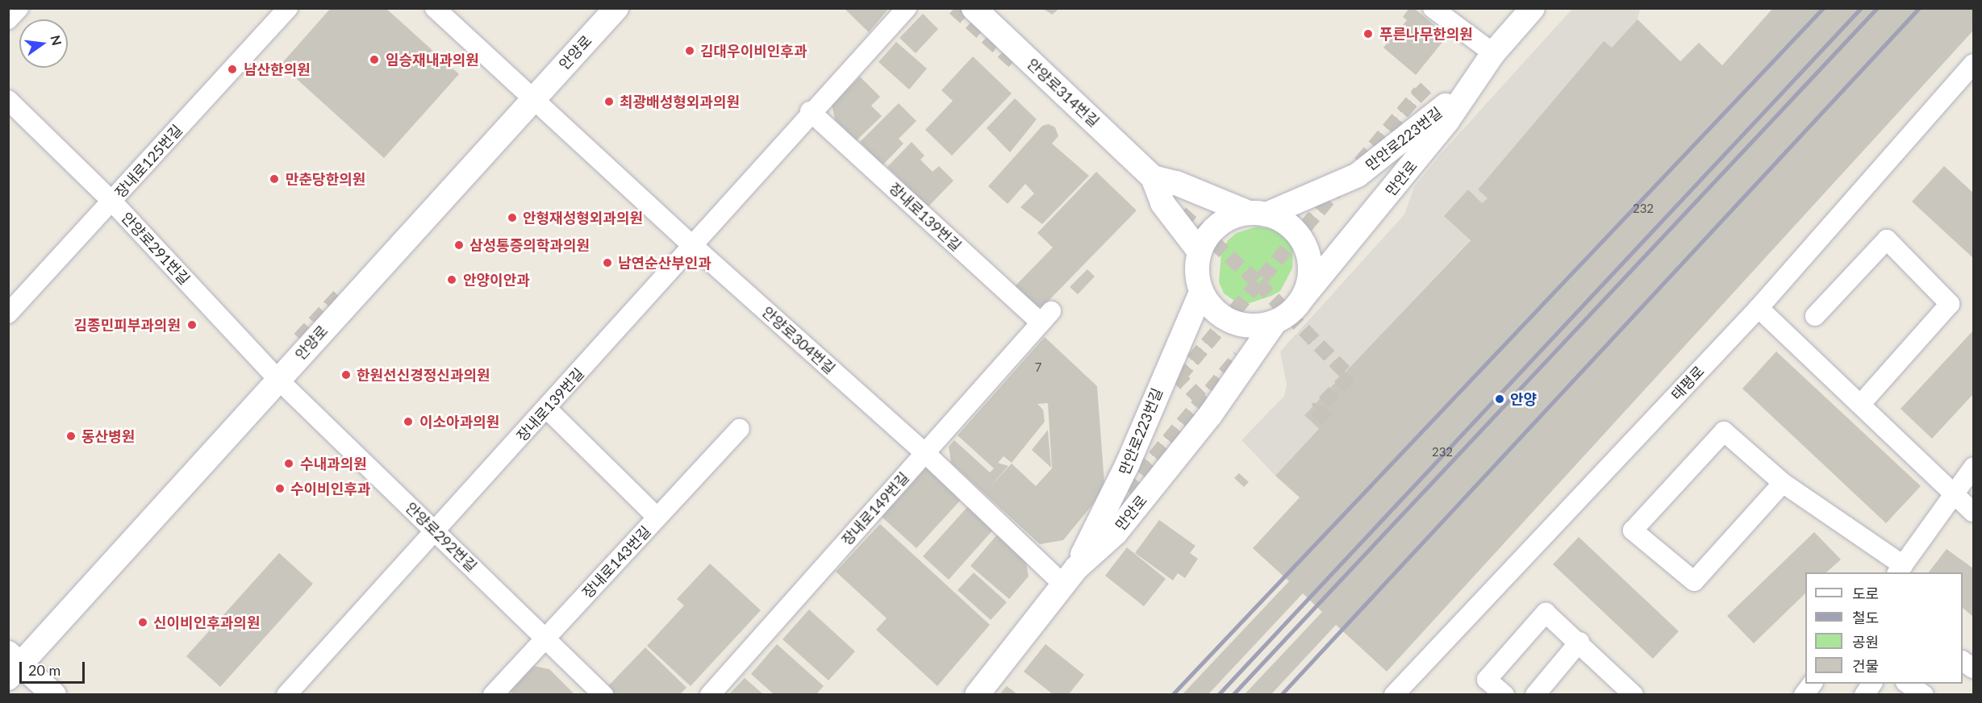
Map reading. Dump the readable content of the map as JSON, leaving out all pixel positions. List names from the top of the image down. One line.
{"streets":{"street":["안양로","안양로314번길","만안로223번길","장내로125번길","만안로","장내로139번길","안양로291번길","안양로304번길","태평로","장내로149번길","안양로292번길","장내로143번길"]},"crossings":[["안양로","안양로291번길"],["안양로","안양로304번길"],["안양로","안양로292번길"],["만안로223번길","만안로"],["만안로223번길","안양로304번길"],["장내로125번길","안양로291번길"],["만안로","안양로304번길"],["장내로139번길","안양로304번길"],["장내로139번길","장내로149번길"],["장내로139번길","안양로292번길"],["안양로291번길","안양로292번길"],["안양로304번길","장내로149번길"],["안양로292번길","장내로143번길"]],"places":["푸른나무한의원","김대우이비인후과","임승재내과의원","남산한의원","최광배성형외과의원","만춘당한의원","안형재성형외과의원","삼성통증의학과의원","남연순산부인과","안양이안과","김종민피부과의원","한원선신경정신과의원","안양","이소아과의원","동산병원","수내과의원","수이비인후과","신이비인후과의원"],"house_numbers":["232","7","232"],"legend":["도로","철도","공원","건물"],"scale_bar":"20 m","north":"right"}
